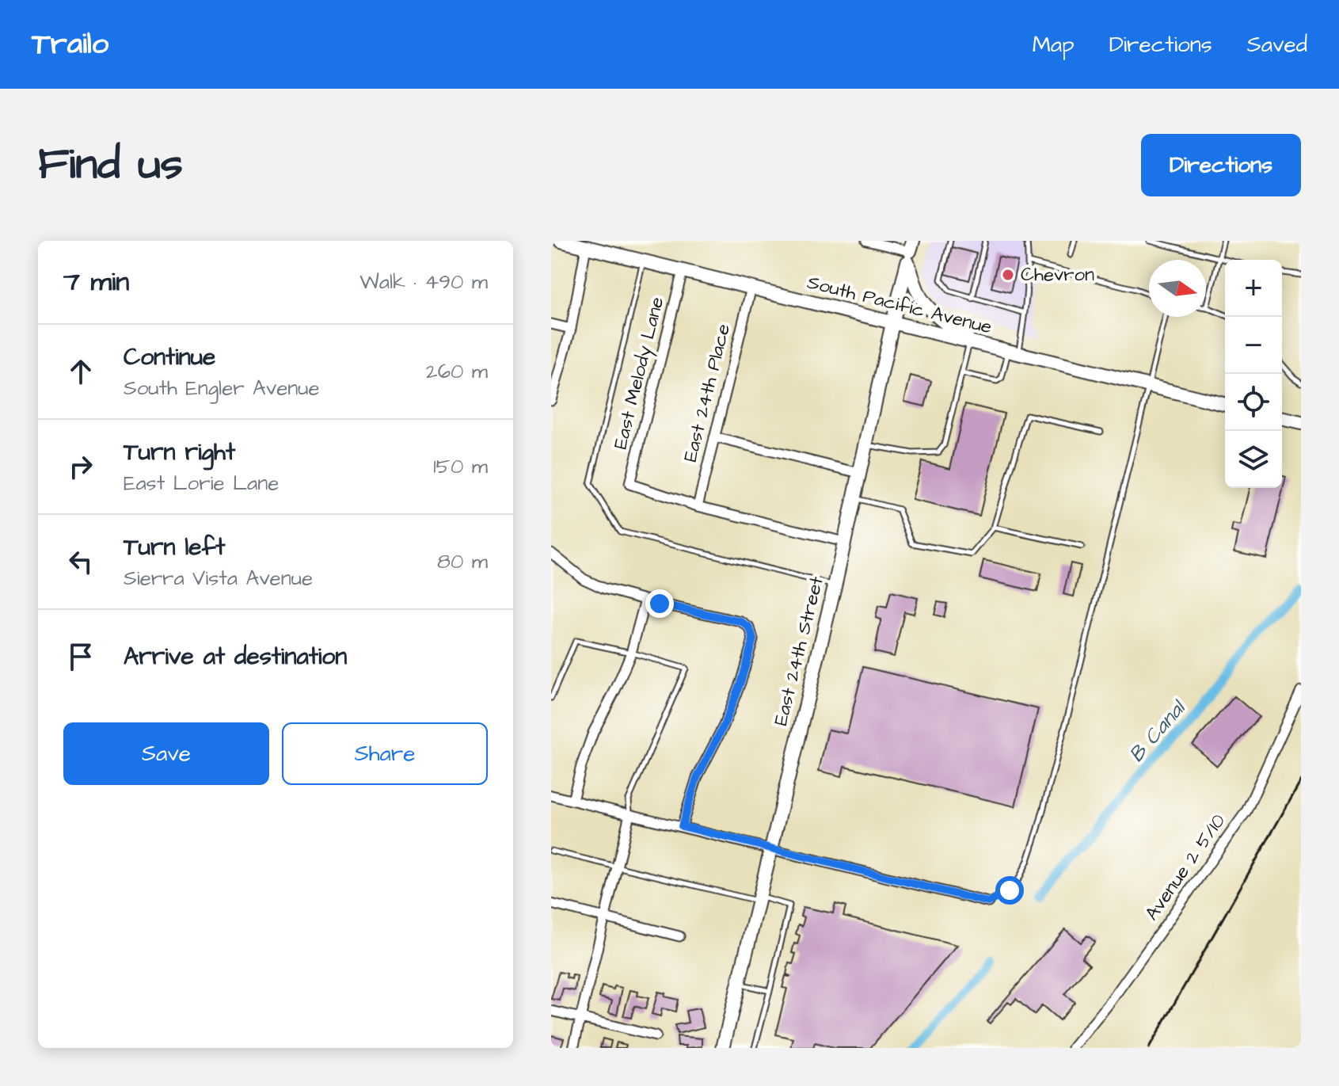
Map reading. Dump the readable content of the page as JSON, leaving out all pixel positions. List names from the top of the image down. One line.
{"streets":{"main road":["South Pacific Avenue","East 24th Street"],"street":["East Melody Lane","East 24th Place","Avenue 2 5/10"]},"crossings":[["South Pacific Avenue","East Melody Lane"],["South Pacific Avenue","East 24th Place"],["South Pacific Avenue","East 24th Street"],["East Melody Lane","East 24th Place"]],"water":["B Canal"],"places":["Chevron"],"north":"right","page":{"header":"Trailo","nav":["Map","Directions","Saved"],"title":"Find us","buttons":["Directions",["Save","Share"]],"heading":["7 min","Walk · 490 m"],"map_buttons":["+","−"],"list":[["Continue","South Engler Avenue","260 m"],["Turn right","East Lorie Lane","150 m"],["Turn left","Sierra Vista Avenue","80 m"],"Arrive at destination"]}}
